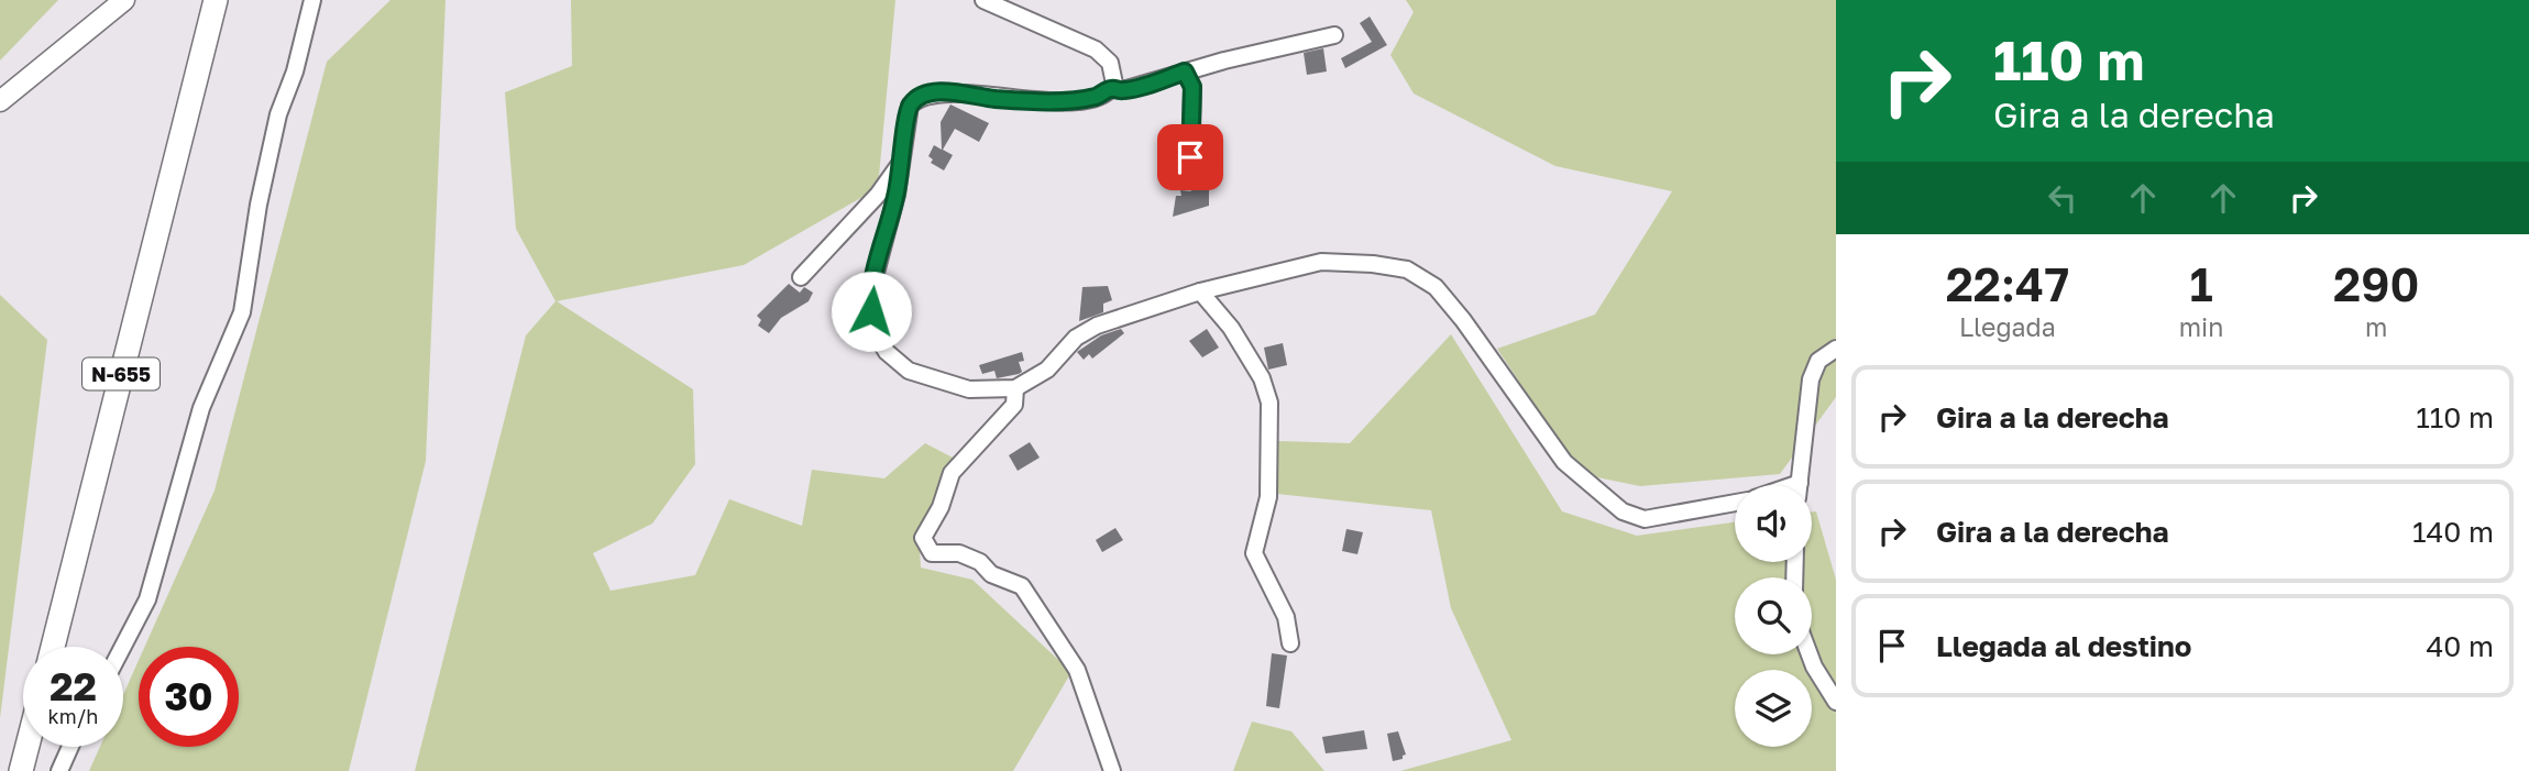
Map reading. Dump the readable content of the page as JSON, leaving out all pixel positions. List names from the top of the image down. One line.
{"streets":{"highway":["N-655"]},"page":{"turn":["110 m","Gira a la derecha"],"eta":["22:47","Llegada","1","min","290","m"],"list":[{"name":"Gira a la derecha","value":"110 m"},{"name":"Gira a la derecha","value":"140 m"},{"name":"Llegada al destino","value":"40 m"}],"speed":"22 km/h","limit":"30"}}
